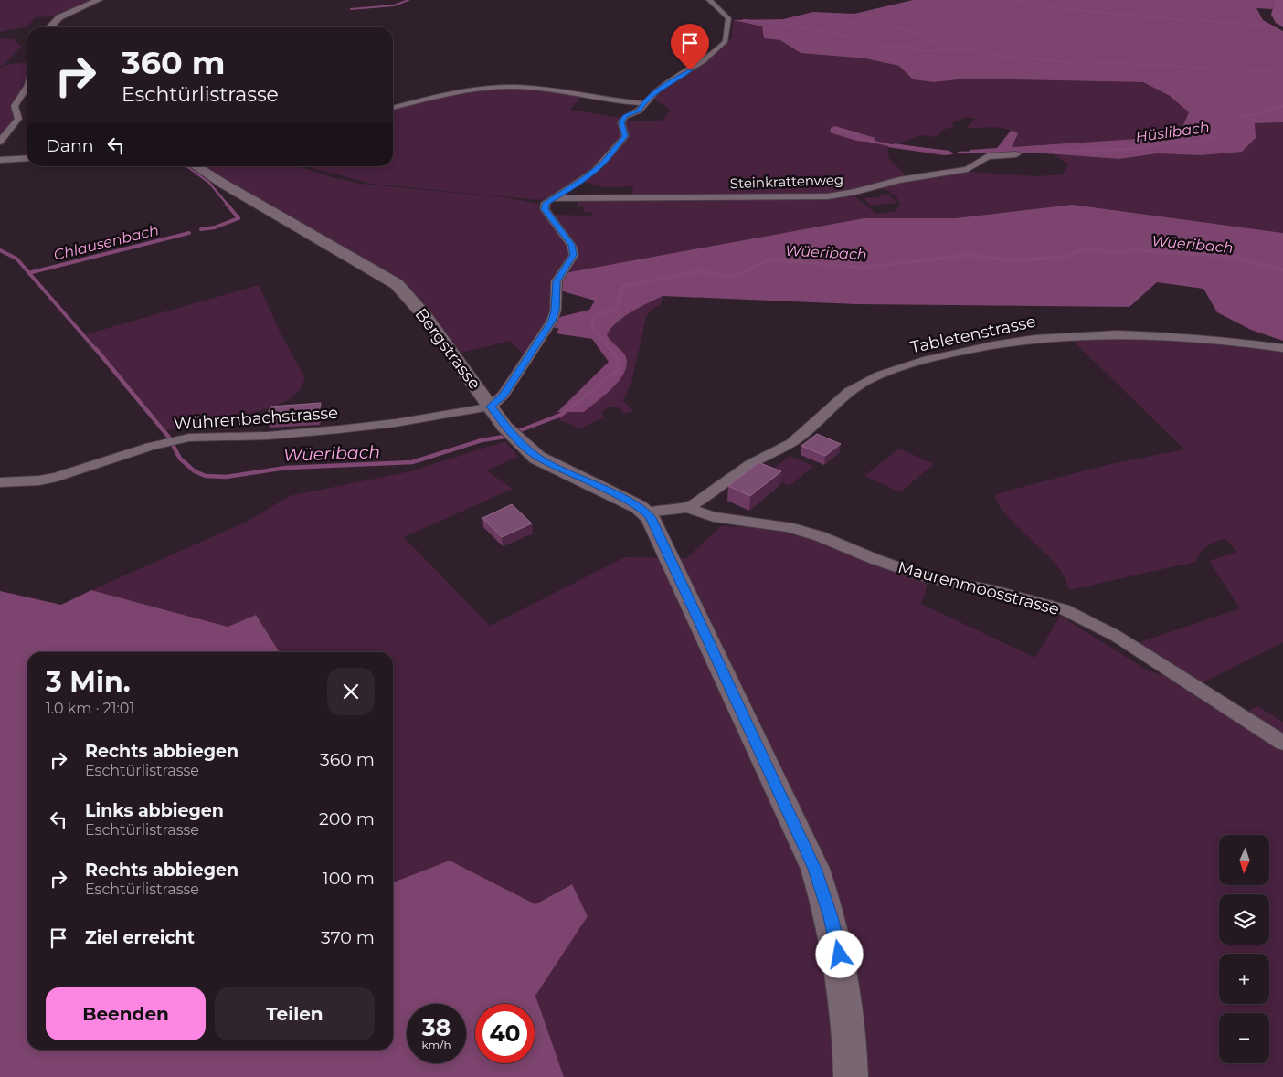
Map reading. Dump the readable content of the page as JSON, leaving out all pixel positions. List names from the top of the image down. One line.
{"streets":{"street":["Steinkrattenweg","Tabletenstrasse","Bergstrasse","Wührenbachstrasse","Maurenmoosstrasse"]},"crossings":[["Tabletenstrasse","Maurenmoosstrasse"],["Bergstrasse","Wührenbachstrasse"],["Bergstrasse","Maurenmoosstrasse"]],"water":["Hüslibach","Chlausenbach","Wüeribach"],"north":"bottom","page":{"turn":["360 m","Eschtürlistrasse"],"then":"Dann","heading":["3 Min.","1.0 km · 21:01"],"list":[{"name":"Rechts abbiegen","note":"Eschtürlistrasse","value":"360 m"},{"name":"Links abbiegen","note":"Eschtürlistrasse","value":"200 m"},{"name":"Rechts abbiegen","note":"Eschtürlistrasse","value":"100 m"},{"name":"Ziel erreicht","value":"370 m"}],"map_buttons":["+","−"],"buttons":["Beenden","Teilen"],"speed":"38 km/h","limit":"40"}}
